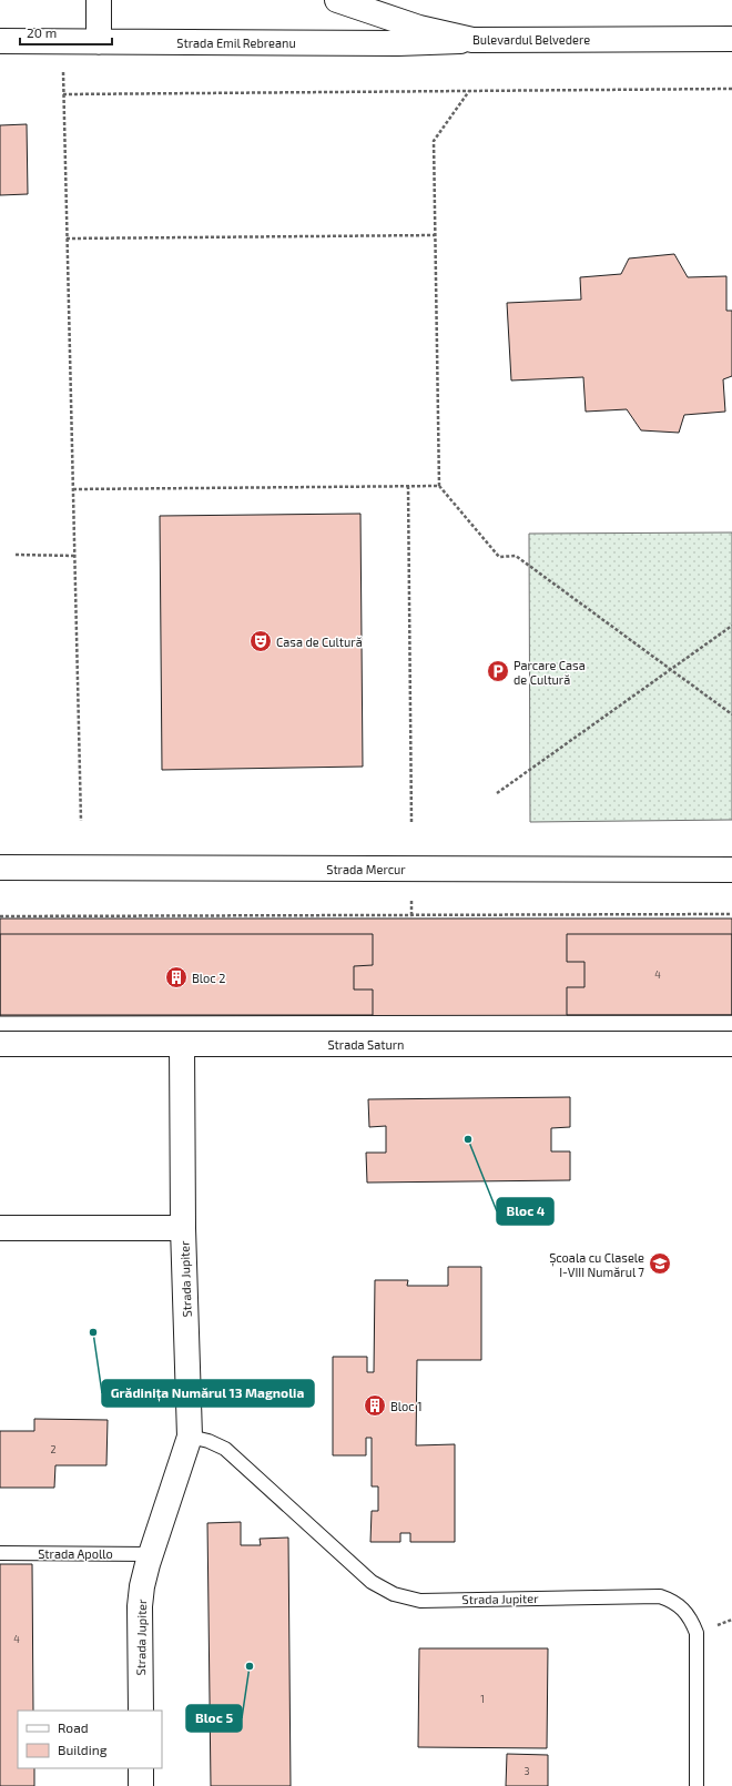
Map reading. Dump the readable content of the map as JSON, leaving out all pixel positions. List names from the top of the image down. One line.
{"streets":{"street":["Bulevardul Belvedere","Strada Emil Rebreanu","Strada Mercur","Strada Saturn","Strada Jupiter"],"lane":["Strada Apollo"]},"crossings":[["Bulevardul Belvedere","Strada Emil Rebreanu"],["Strada Saturn","Strada Jupiter"],["Strada Jupiter","Strada Apollo"]],"places":{"theatre":["Casa de Cultură"],"parking":["Parcare Casa de Cultură"],"building":["Bloc 2","Bloc 1"],"other":["Bloc 4","Grădinița Numărul 13 Magnolia","Bloc 5"],"school or university":["Școala cu Clasele I-VIII Numărul 7"]},"house_numbers":["4","2","4","1","3"],"legend":["Road","Building"],"scale_bar":"20 m"}
